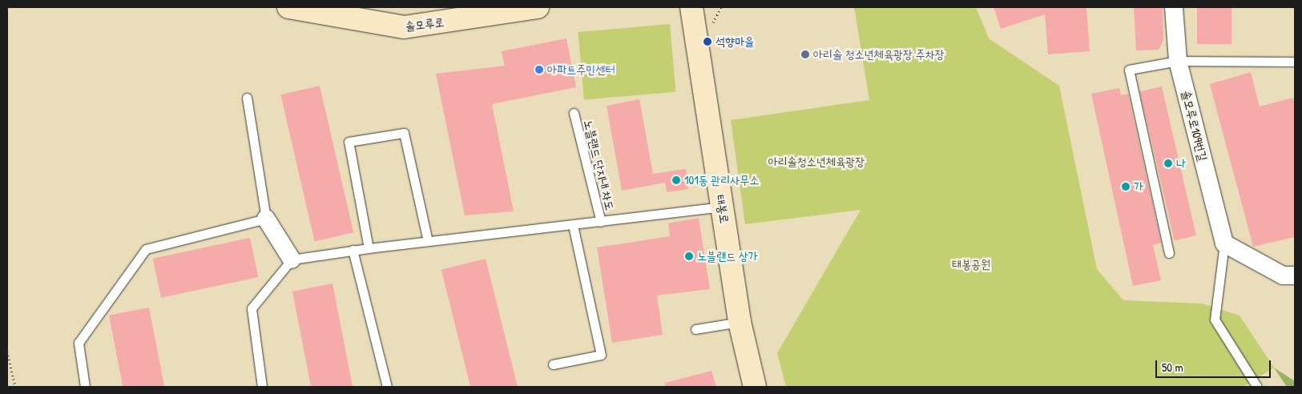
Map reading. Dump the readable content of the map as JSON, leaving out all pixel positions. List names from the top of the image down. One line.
{"streets":{"main road":["솔모루로","태봉로"],"street":["솔모루로109번길"],"lane":["노블랜드 단지내 차도"]},"parks":["아리솔청소년체육광장","태봉공원"],"places":["석향마을","아리솔 청소년체육광장 주차장","아파트주민센터","나","101동 관리사무소","가","노블랜드 상가"],"scale_bar":"50 m"}
